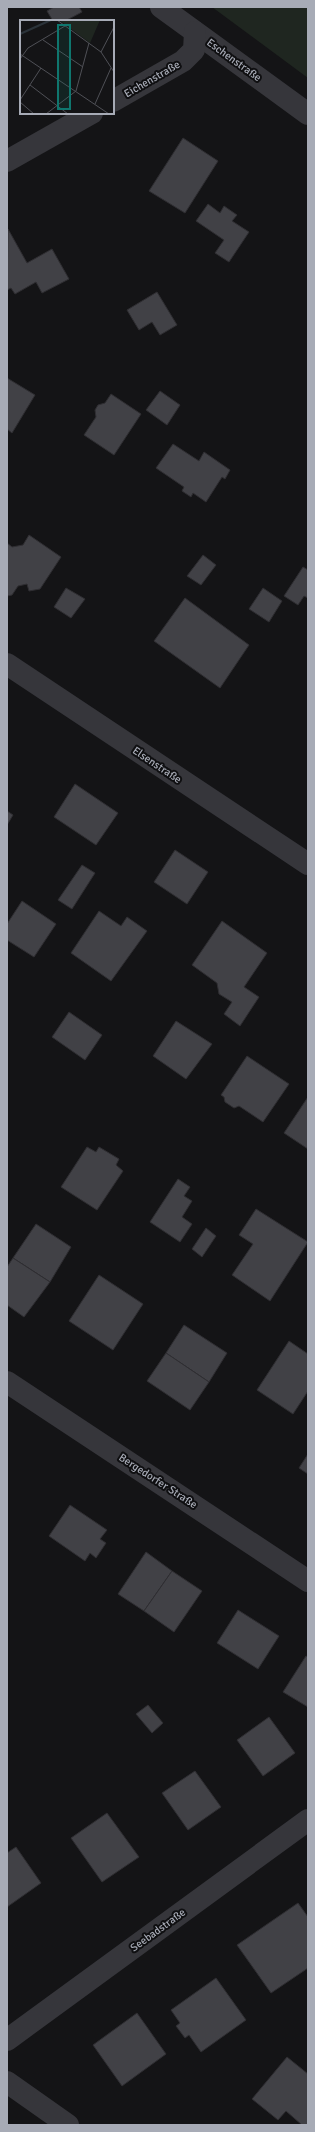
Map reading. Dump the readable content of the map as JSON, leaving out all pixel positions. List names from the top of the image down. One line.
{"streets":{"street":["Eschenstraße","Eichenstraße","Elsenstraße","Bergedorfer Straße","Seebadstraße"]},"crossings":[["Eschenstraße","Eichenstraße"]]}
